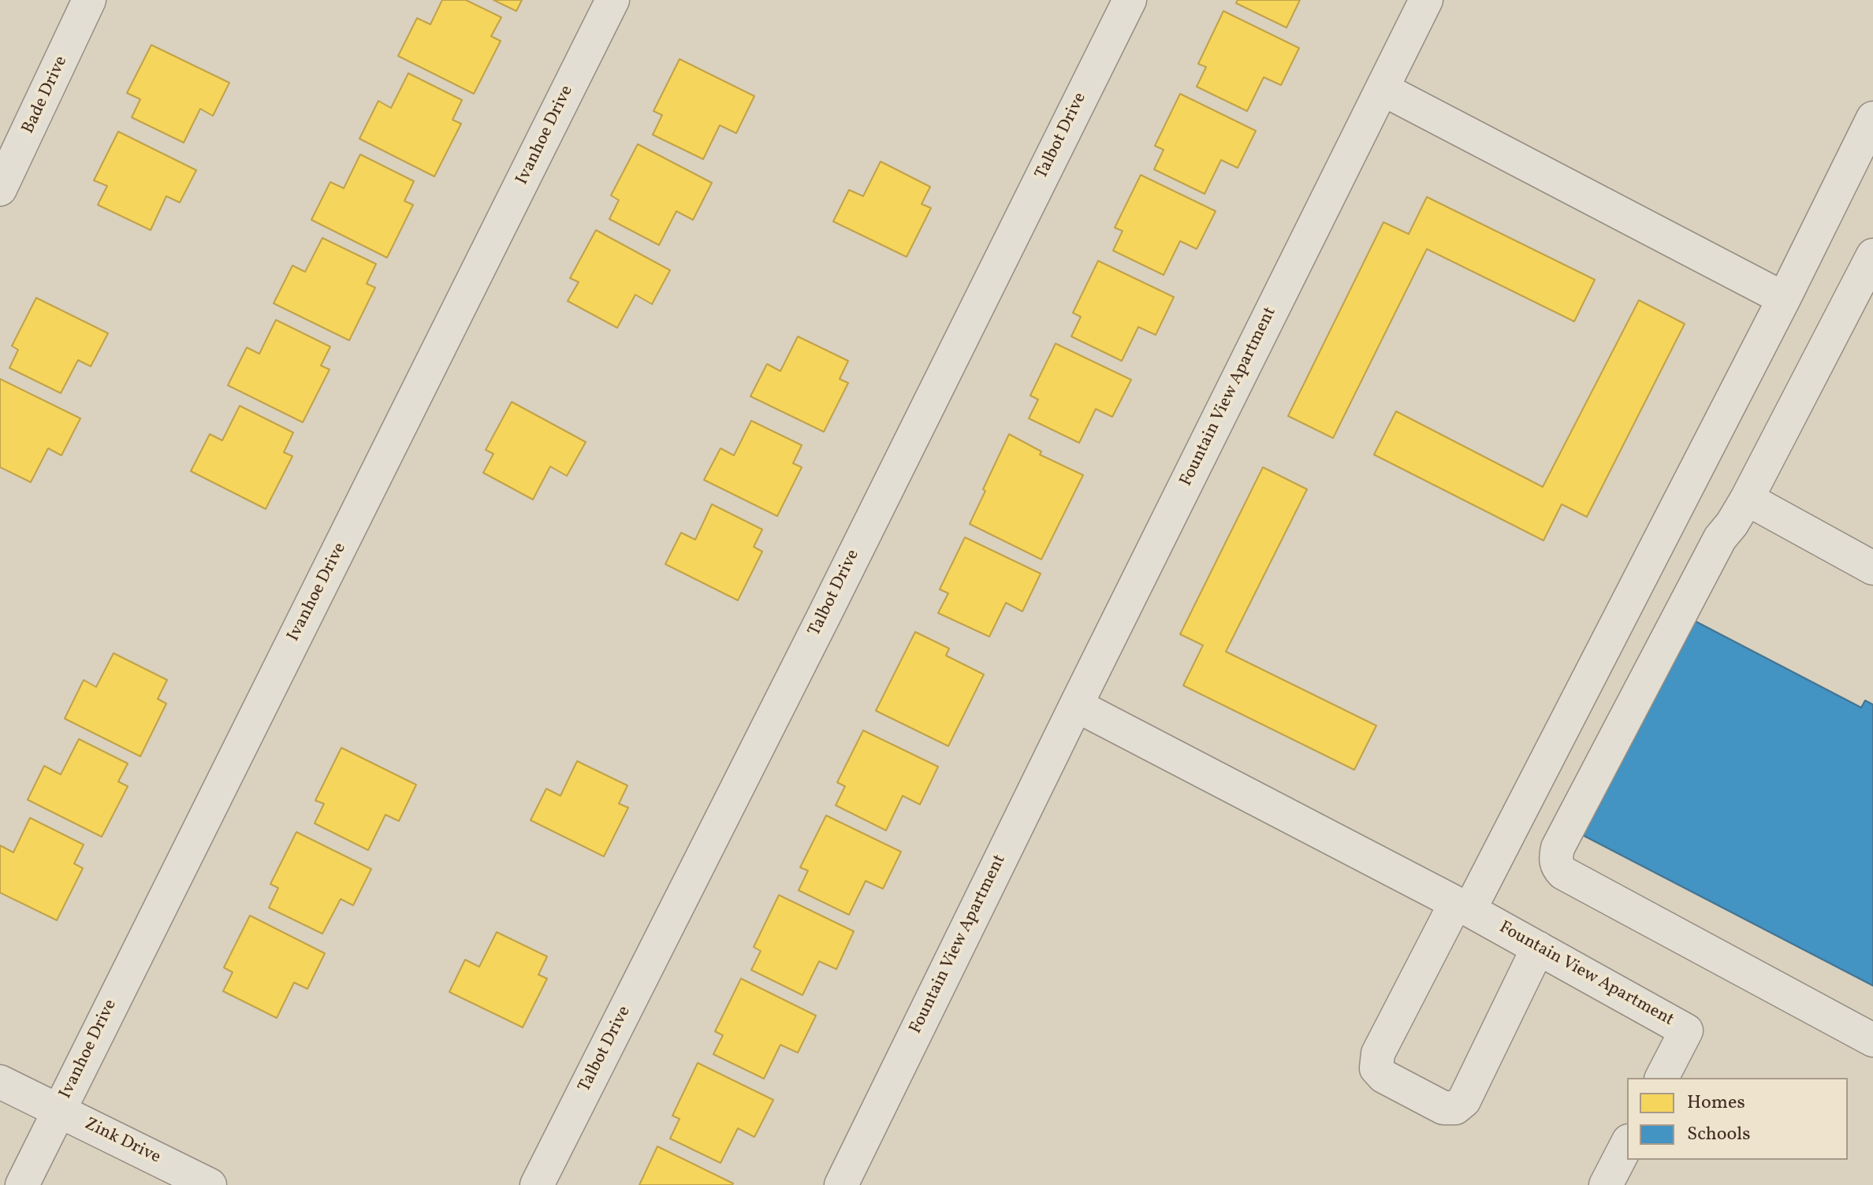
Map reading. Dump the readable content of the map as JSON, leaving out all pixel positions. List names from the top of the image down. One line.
{"streets":{"street":["Bade Drive","Ivanhoe Drive","Talbot Drive","Fountain View Apartment","Zink Drive"]},"crossings":[["Ivanhoe Drive","Zink Drive"]],"legend":["Homes","Schools"]}
